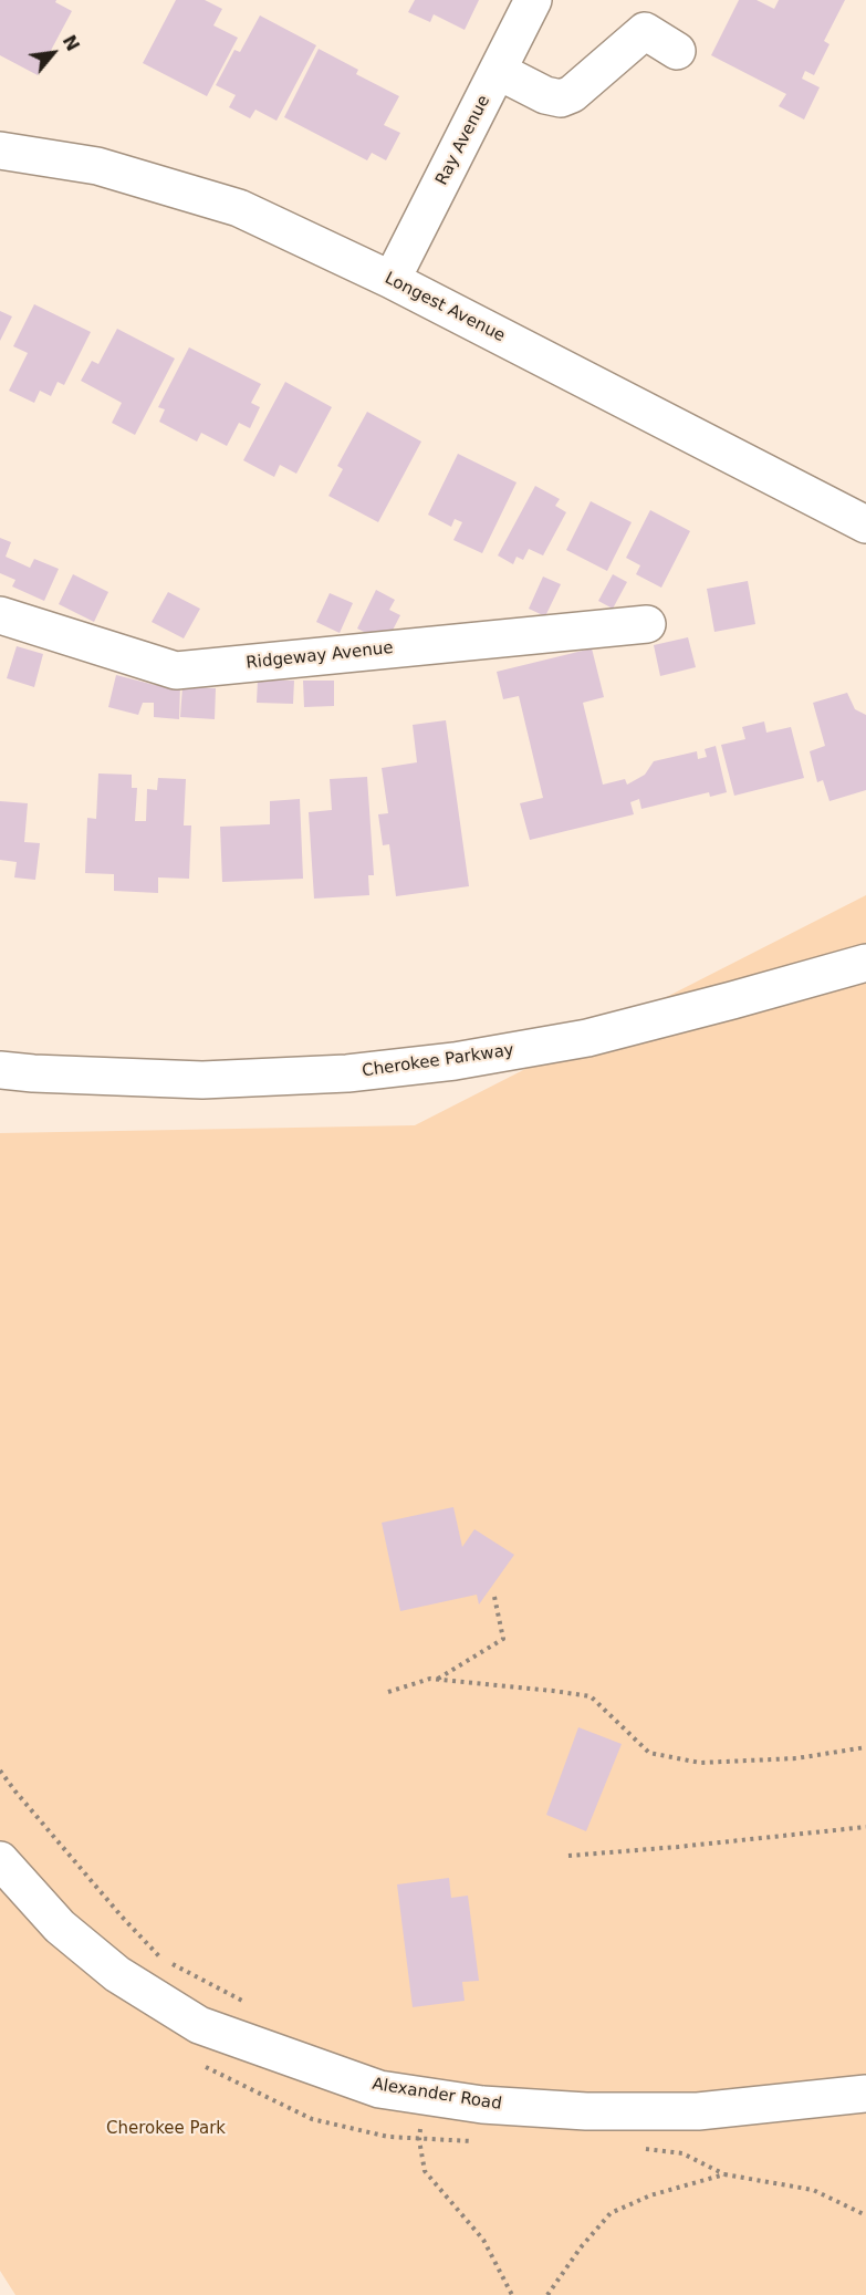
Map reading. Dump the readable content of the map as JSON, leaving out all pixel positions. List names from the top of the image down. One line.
{"streets":{"street":["Ray Avenue","Longest Avenue","Ridgeway Avenue","Cherokee Parkway","Alexander Road"]},"crossings":[["Ray Avenue","Longest Avenue"]],"parks":["Cherokee Park"],"north":"top right"}
